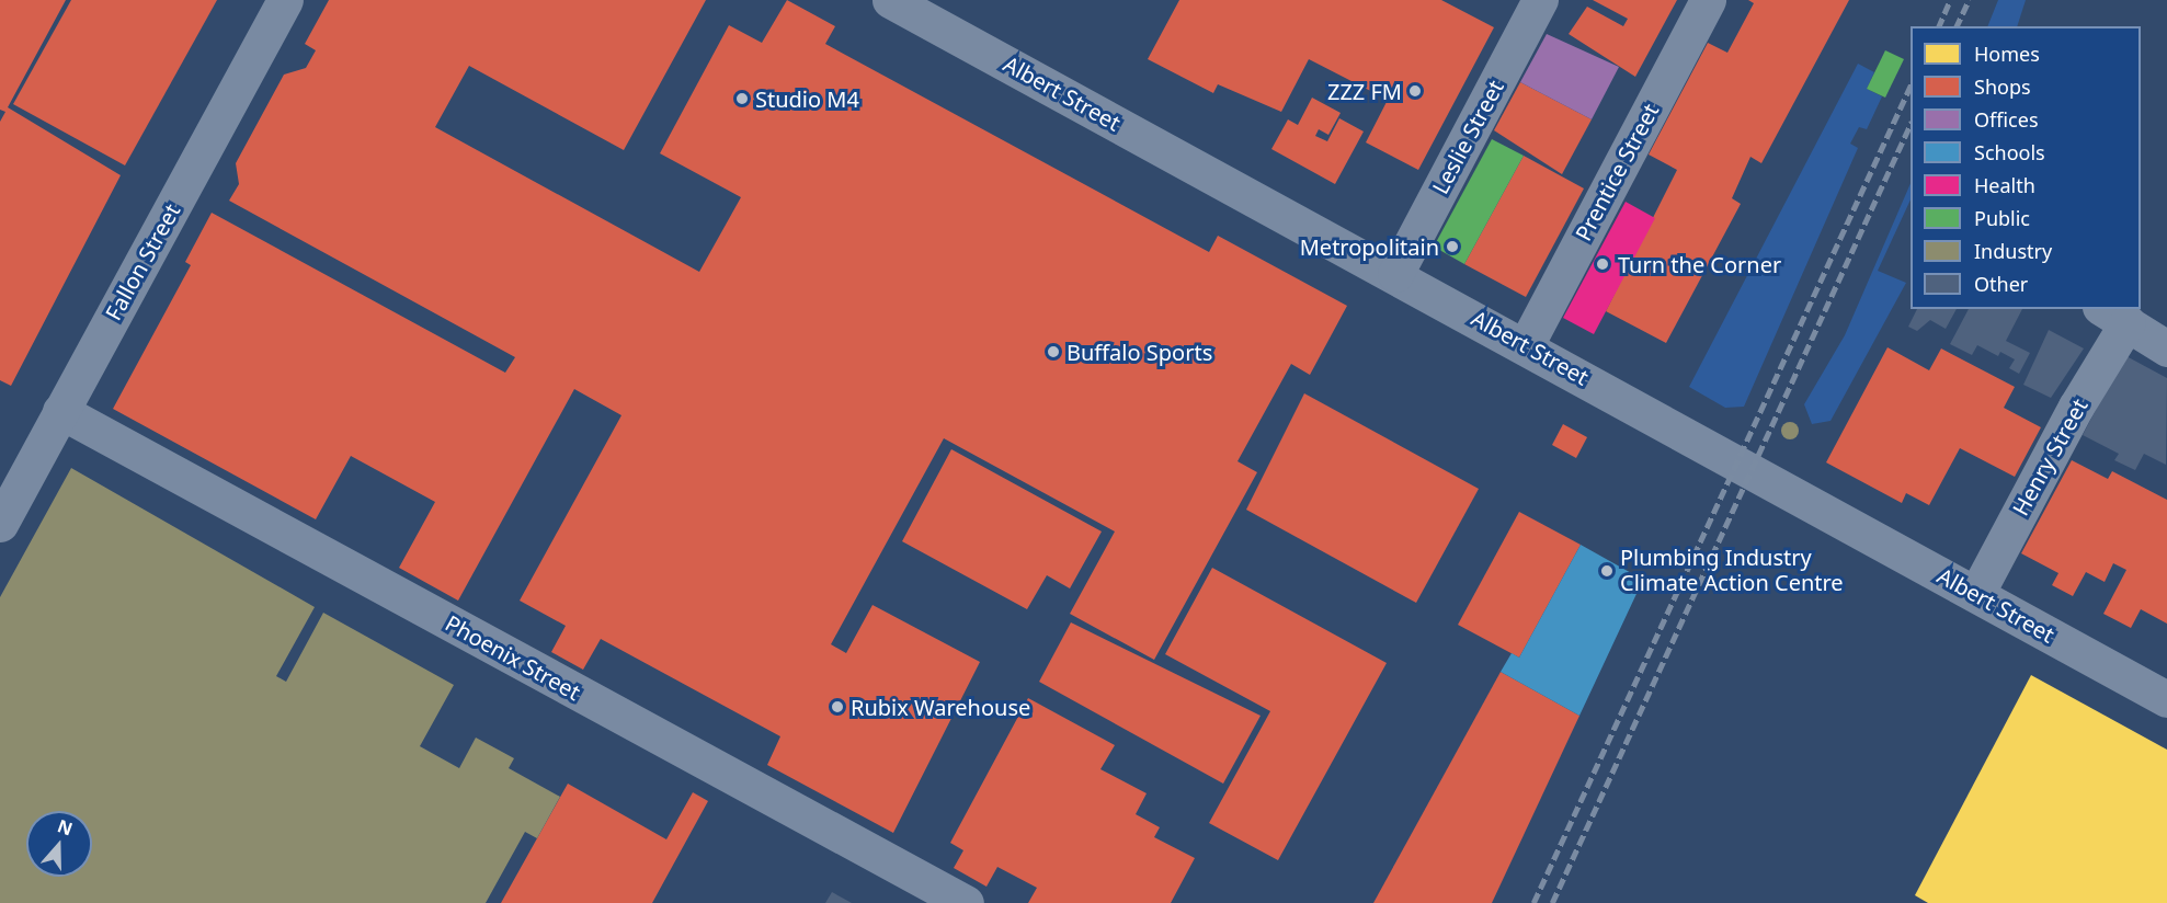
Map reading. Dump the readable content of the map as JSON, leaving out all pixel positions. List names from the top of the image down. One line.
{"streets":{"street":["Albert Street","Leslie Street","Prentice Street","Fallon Street","Henry Street","Phoenix Street"]},"crossings":[["Albert Street","Leslie Street"],["Albert Street","Prentice Street"],["Albert Street","Henry Street"],["Fallon Street","Phoenix Street"]],"places":["ZZZ FM","Studio M4","Metropolitain","Turn the Corner","Buffalo Sports","Plumbing Industry Climate Action Centre","Rubix Warehouse"],"legend":["Homes","Shops","Offices","Schools","Health","Public","Industry","Other"],"north":"top"}
